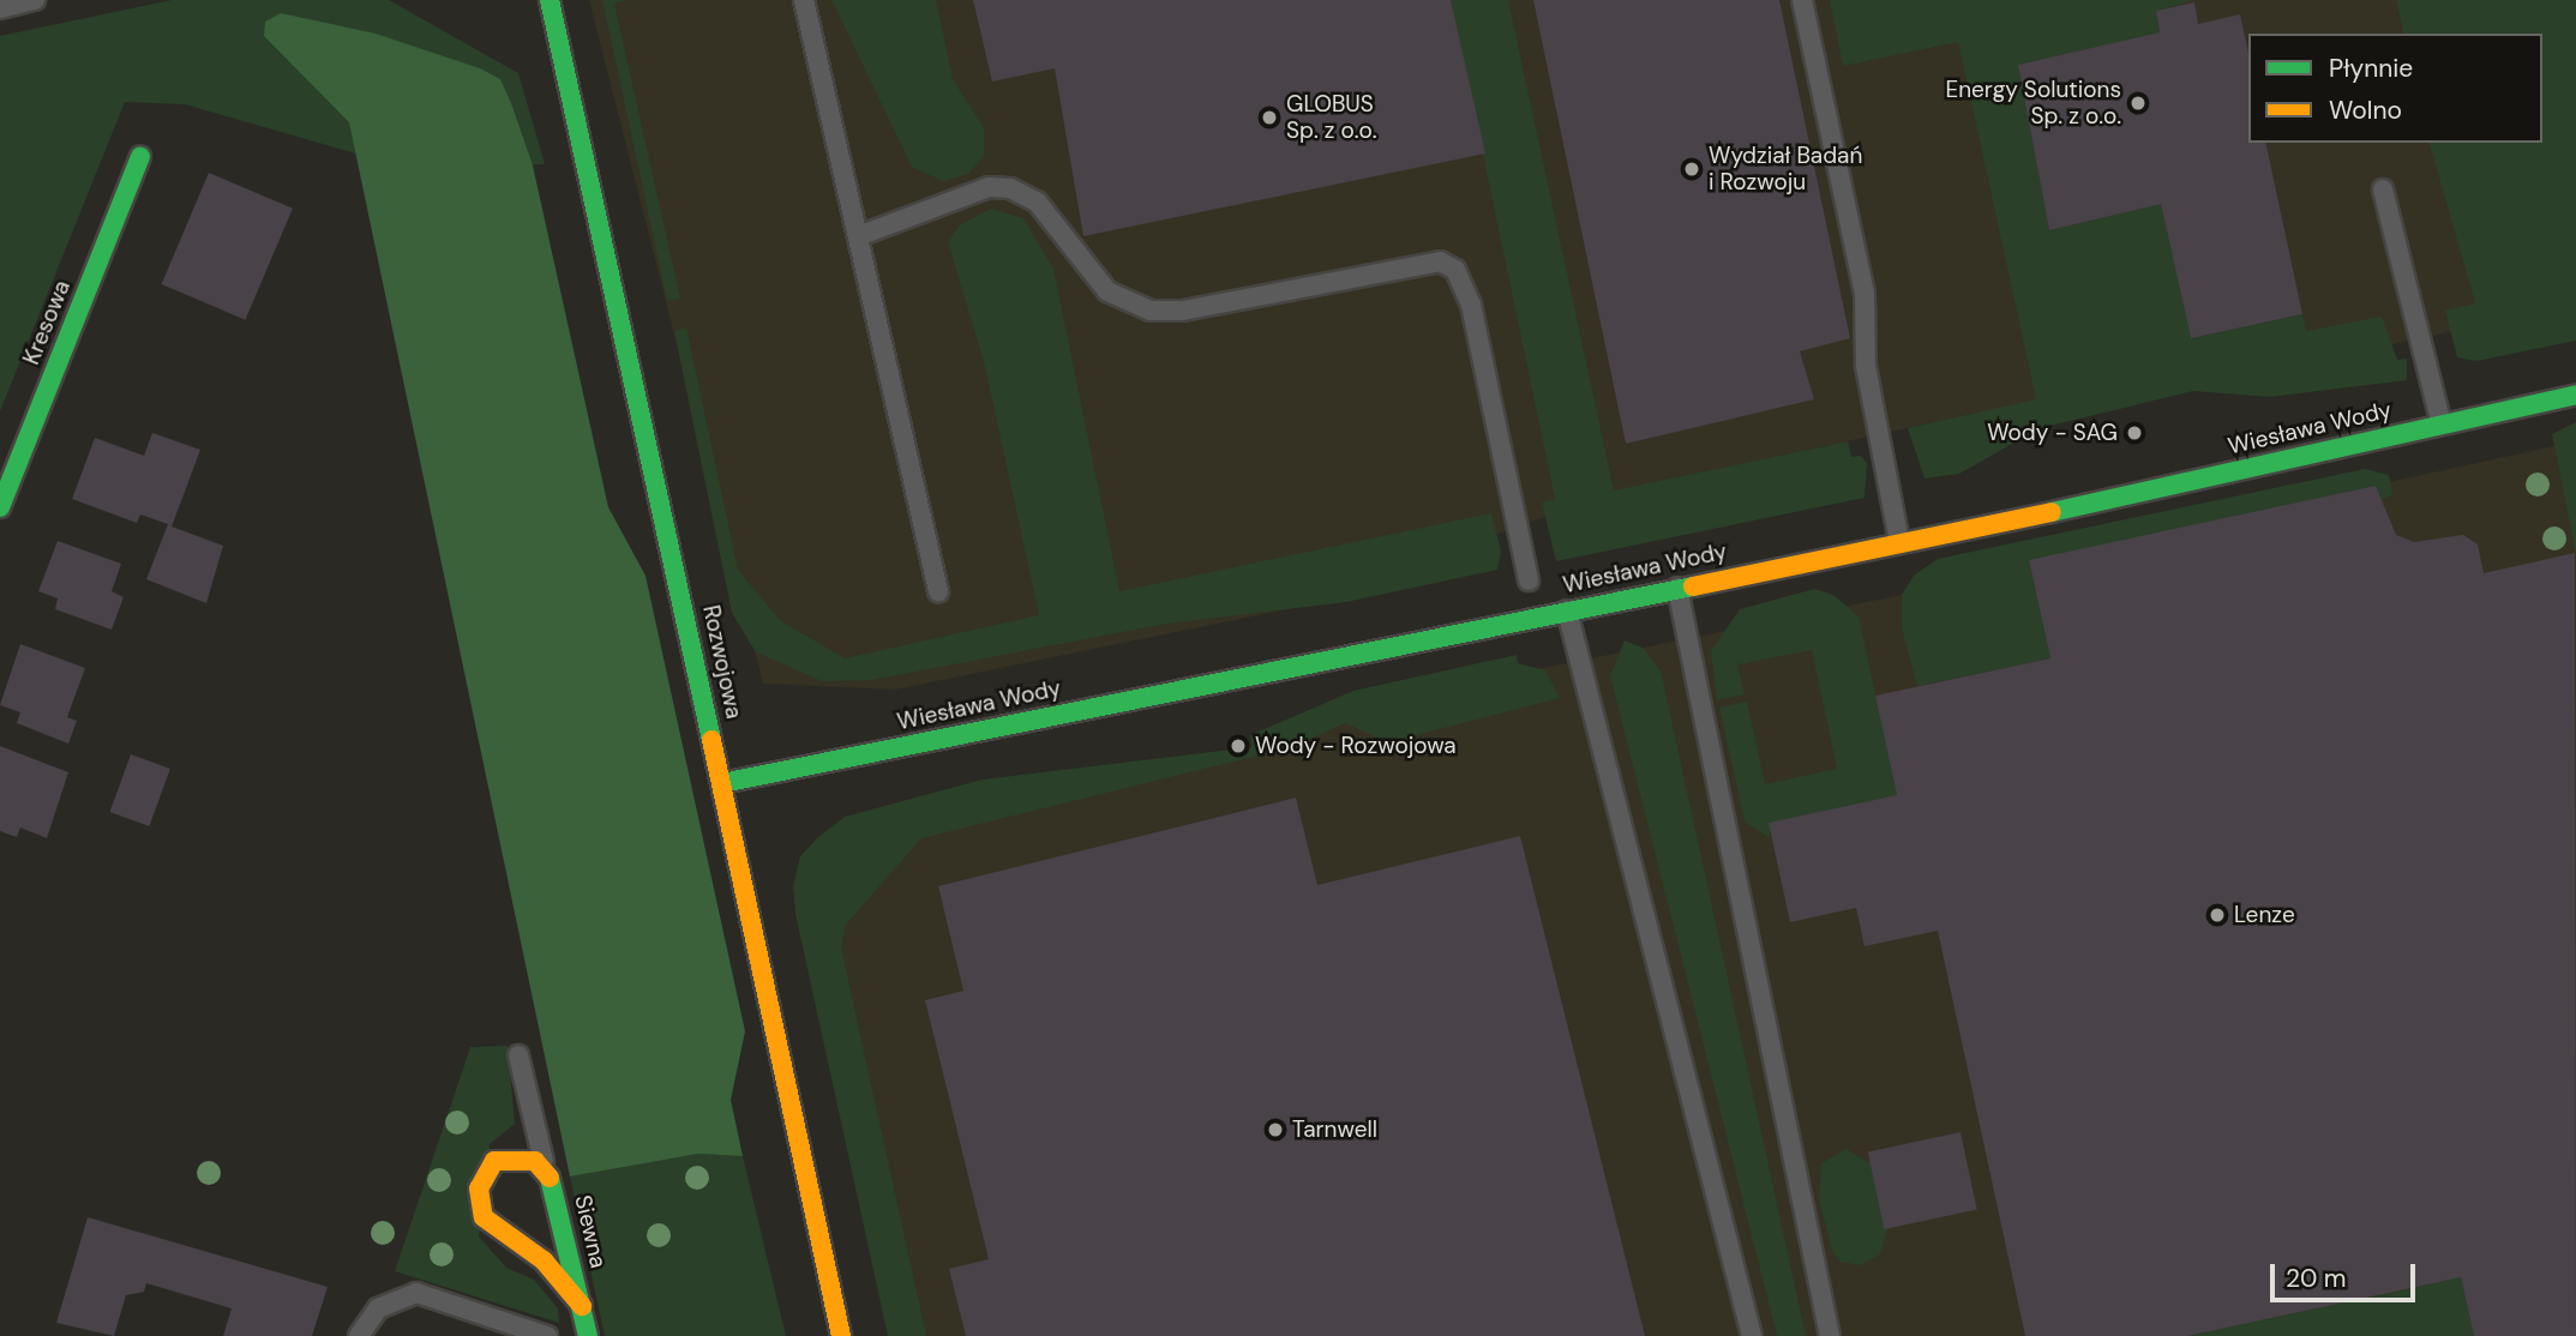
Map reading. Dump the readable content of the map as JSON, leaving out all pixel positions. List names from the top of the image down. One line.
{"streets":{"street":["Kresowa","Wiesława Wody","Rozwojowa","Siewna"]},"crossings":[["Wiesława Wody","Rozwojowa"]],"places":["Energy Solutions Sp. z o.o.","GLOBUS Sp. z o.o.","Wydział Badań i Rozwoju","Wody - SAG","Wody - Rozwojowa","Lenze","Tarnwell"],"legend":["Płynnie","Wolno"],"scale_bar":"20 m"}
